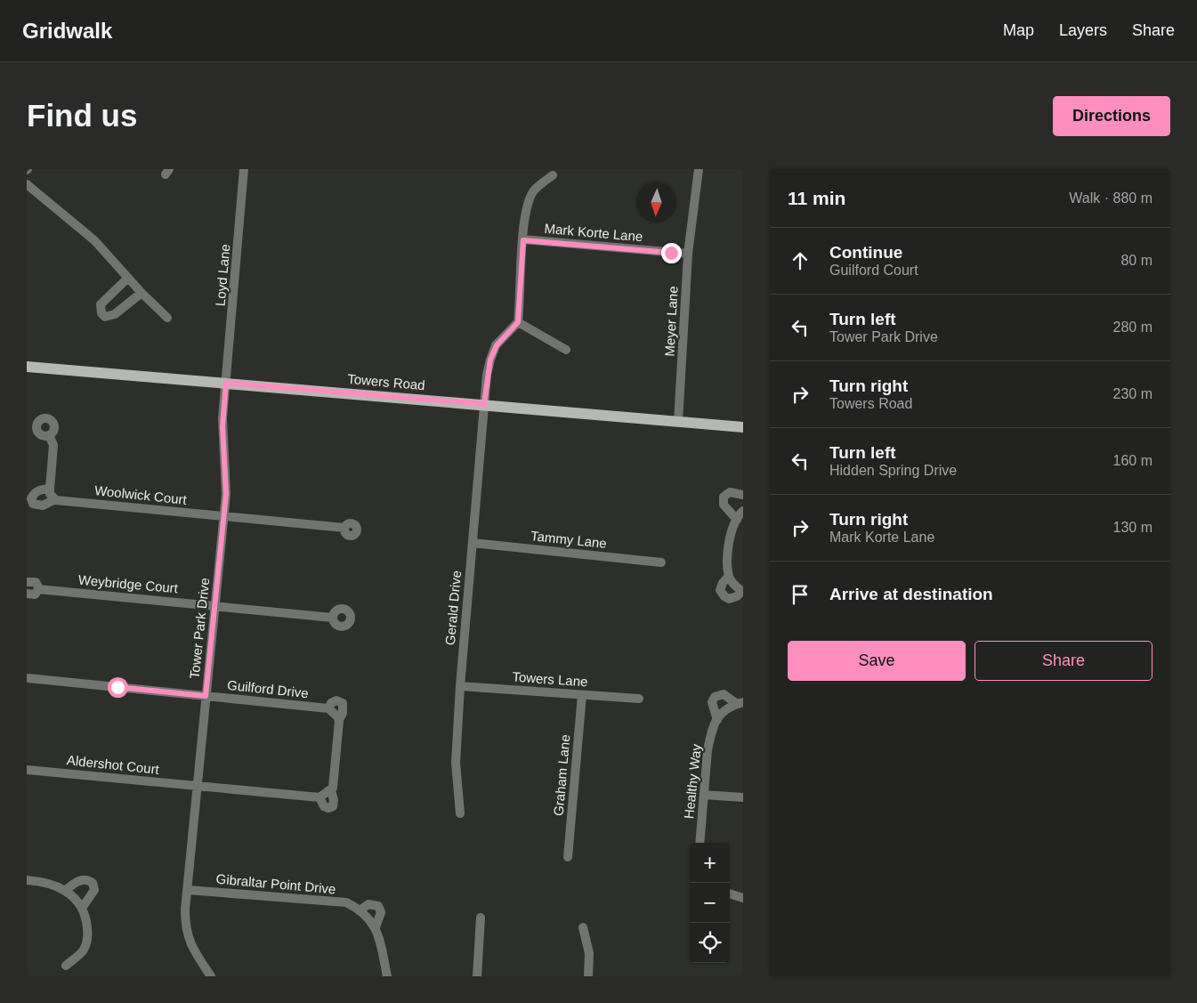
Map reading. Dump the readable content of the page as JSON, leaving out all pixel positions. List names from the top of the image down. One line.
{"streets":{"main road":["Towers Road"],"street":["Mark Korte Lane","Loyd Lane","Meyer Lane","Woolwick Court","Tammy Lane","Weybridge Court","Gerald Drive","Tower Park Drive","Towers Lane","Guilford Drive","Aldershot Court","Graham Lane","Healthy Way","Gibraltar Point Drive"]},"crossings":[["Mark Korte Lane","Meyer Lane"],["Loyd Lane","Towers Road"],["Loyd Lane","Tower Park Drive"],["Meyer Lane","Towers Road"],["Towers Road","Gerald Drive"],["Towers Road","Tower Park Drive"],["Woolwick Court","Tower Park Drive"],["Tammy Lane","Gerald Drive"],["Weybridge Court","Tower Park Drive"],["Gerald Drive","Towers Lane"],["Tower Park Drive","Guilford Drive"],["Tower Park Drive","Aldershot Court"],["Tower Park Drive","Gibraltar Point Drive"],["Towers Lane","Graham Lane"],["Guilford Drive","Aldershot Court"]],"north":"bottom","page":{"header":"Gridwalk","nav":["Map","Layers","Share"],"buttons":["Directions",["Save","Share"]],"title":"Find us","heading":["11 min","Walk · 880 m"],"list":[["Continue","Guilford Court","80 m"],["Turn left","Tower Park Drive","280 m"],["Turn right","Towers Road","230 m"],["Turn left","Hidden Spring Drive","160 m"],["Turn right","Mark Korte Lane","130 m"],"Arrive at destination"],"map_buttons":["+","−"]}}
